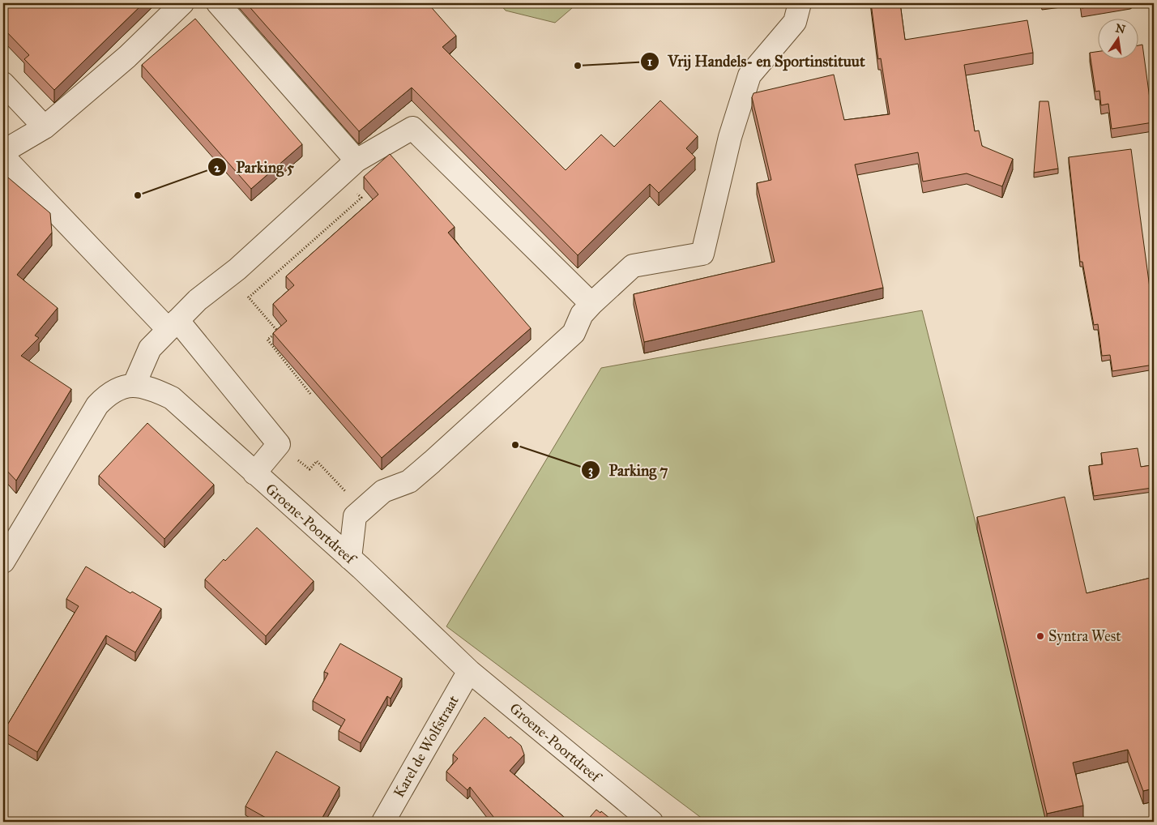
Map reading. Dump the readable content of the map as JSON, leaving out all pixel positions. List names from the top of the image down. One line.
{"streets":{"street":["Groene-Poortdreef","Karel de Wolfstraat"]},"crossings":[["Groene-Poortdreef","Karel de Wolfstraat"]],"places":["Vrij Handels- en Sportinstituut","Parking 5","Parking 7","Syntra West"],"north":"top"}
